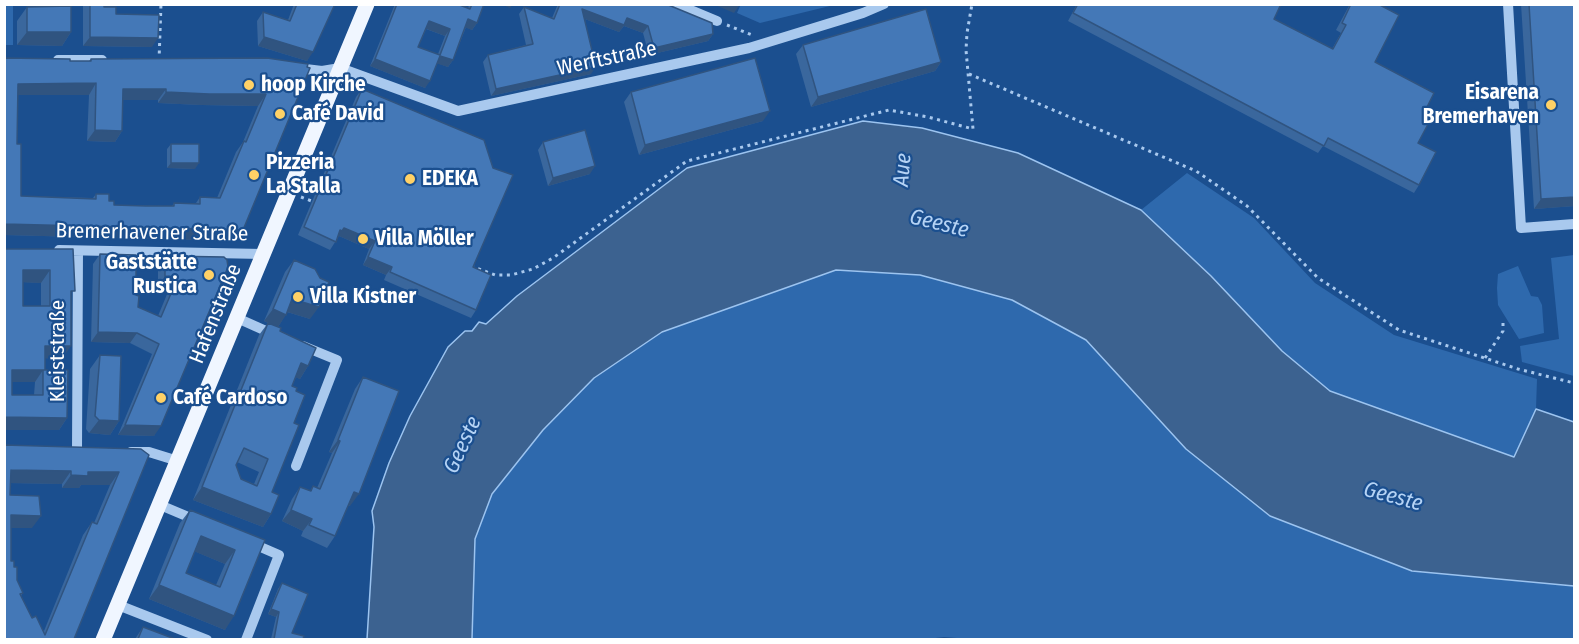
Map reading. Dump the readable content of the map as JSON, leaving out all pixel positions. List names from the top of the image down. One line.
{"streets":{"main road":["Hafenstraße"],"street":["Werftstraße","Bremerhavener Straße","Kleiststraße"]},"crossings":[["Werftstraße","Hafenstraße"],["Bremerhavener Straße","Hafenstraße"],["Bremerhavener Straße","Kleiststraße"]],"water":["Aue","Geeste"],"places":["hoop Kirche","Eisarena Bremerhaven","Café David","Pizzeria La Stalla","EDEKA","Villa Möller","Gaststätte Rustica","Villa Kistner","Café Cardoso"]}
